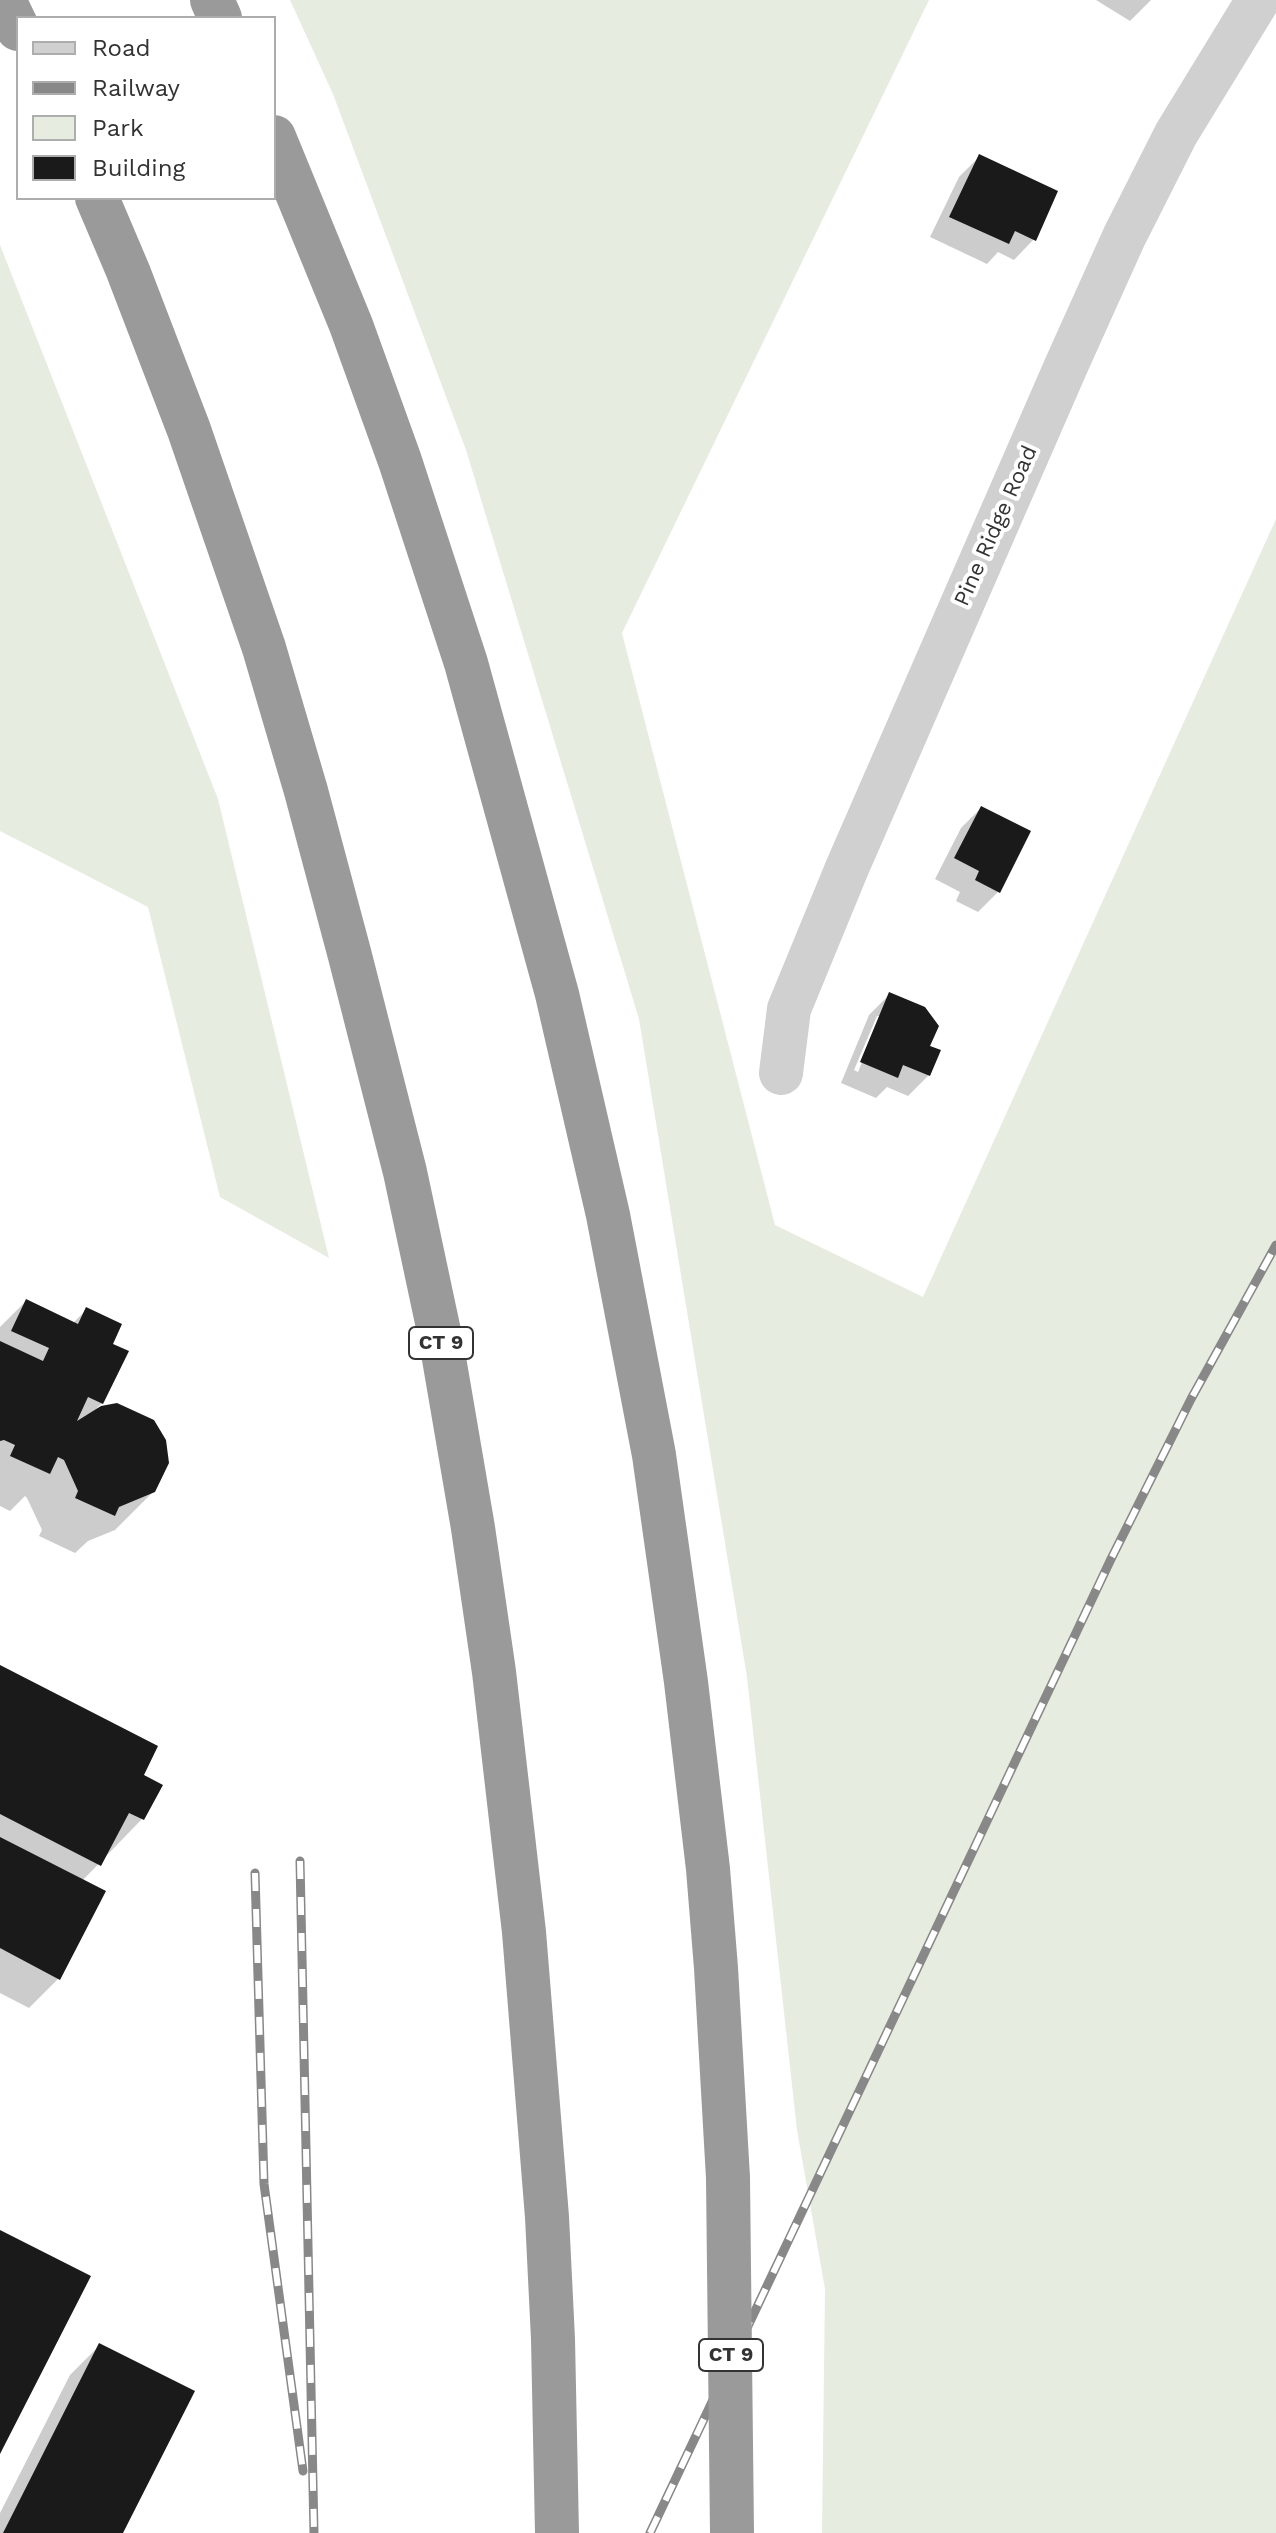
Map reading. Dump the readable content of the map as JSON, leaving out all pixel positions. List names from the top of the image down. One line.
{"streets":{"highway":["CT 9"],"street":["Pine Ridge Road"]},"legend":["Road","Railway","Park","Building"]}
